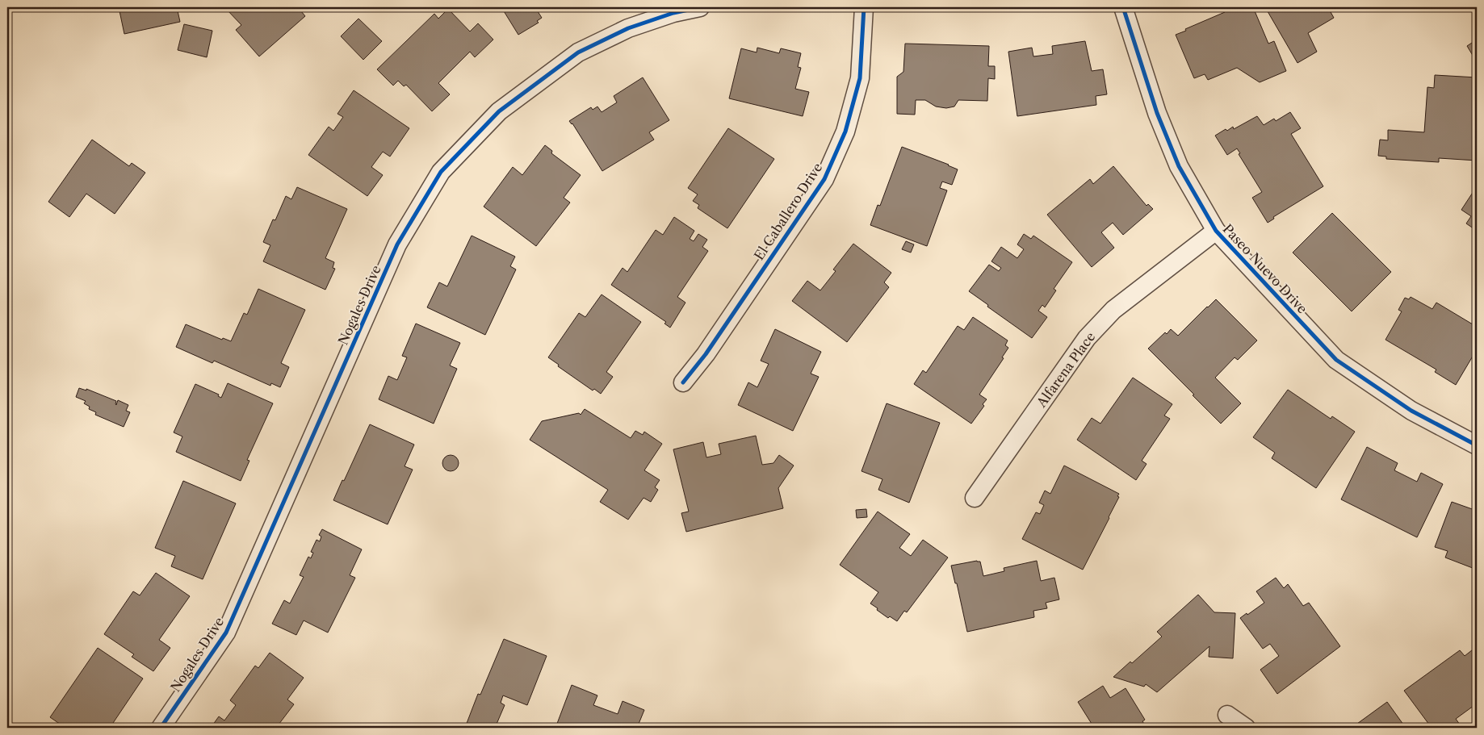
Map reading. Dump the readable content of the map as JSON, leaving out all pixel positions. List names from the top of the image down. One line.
{"streets":{"street":["El Caballero Drive","Paseo Nuevo Drive","Nogales Drive","Alfarena Place"]},"crossings":[["Paseo Nuevo Drive","Alfarena Place"]]}
